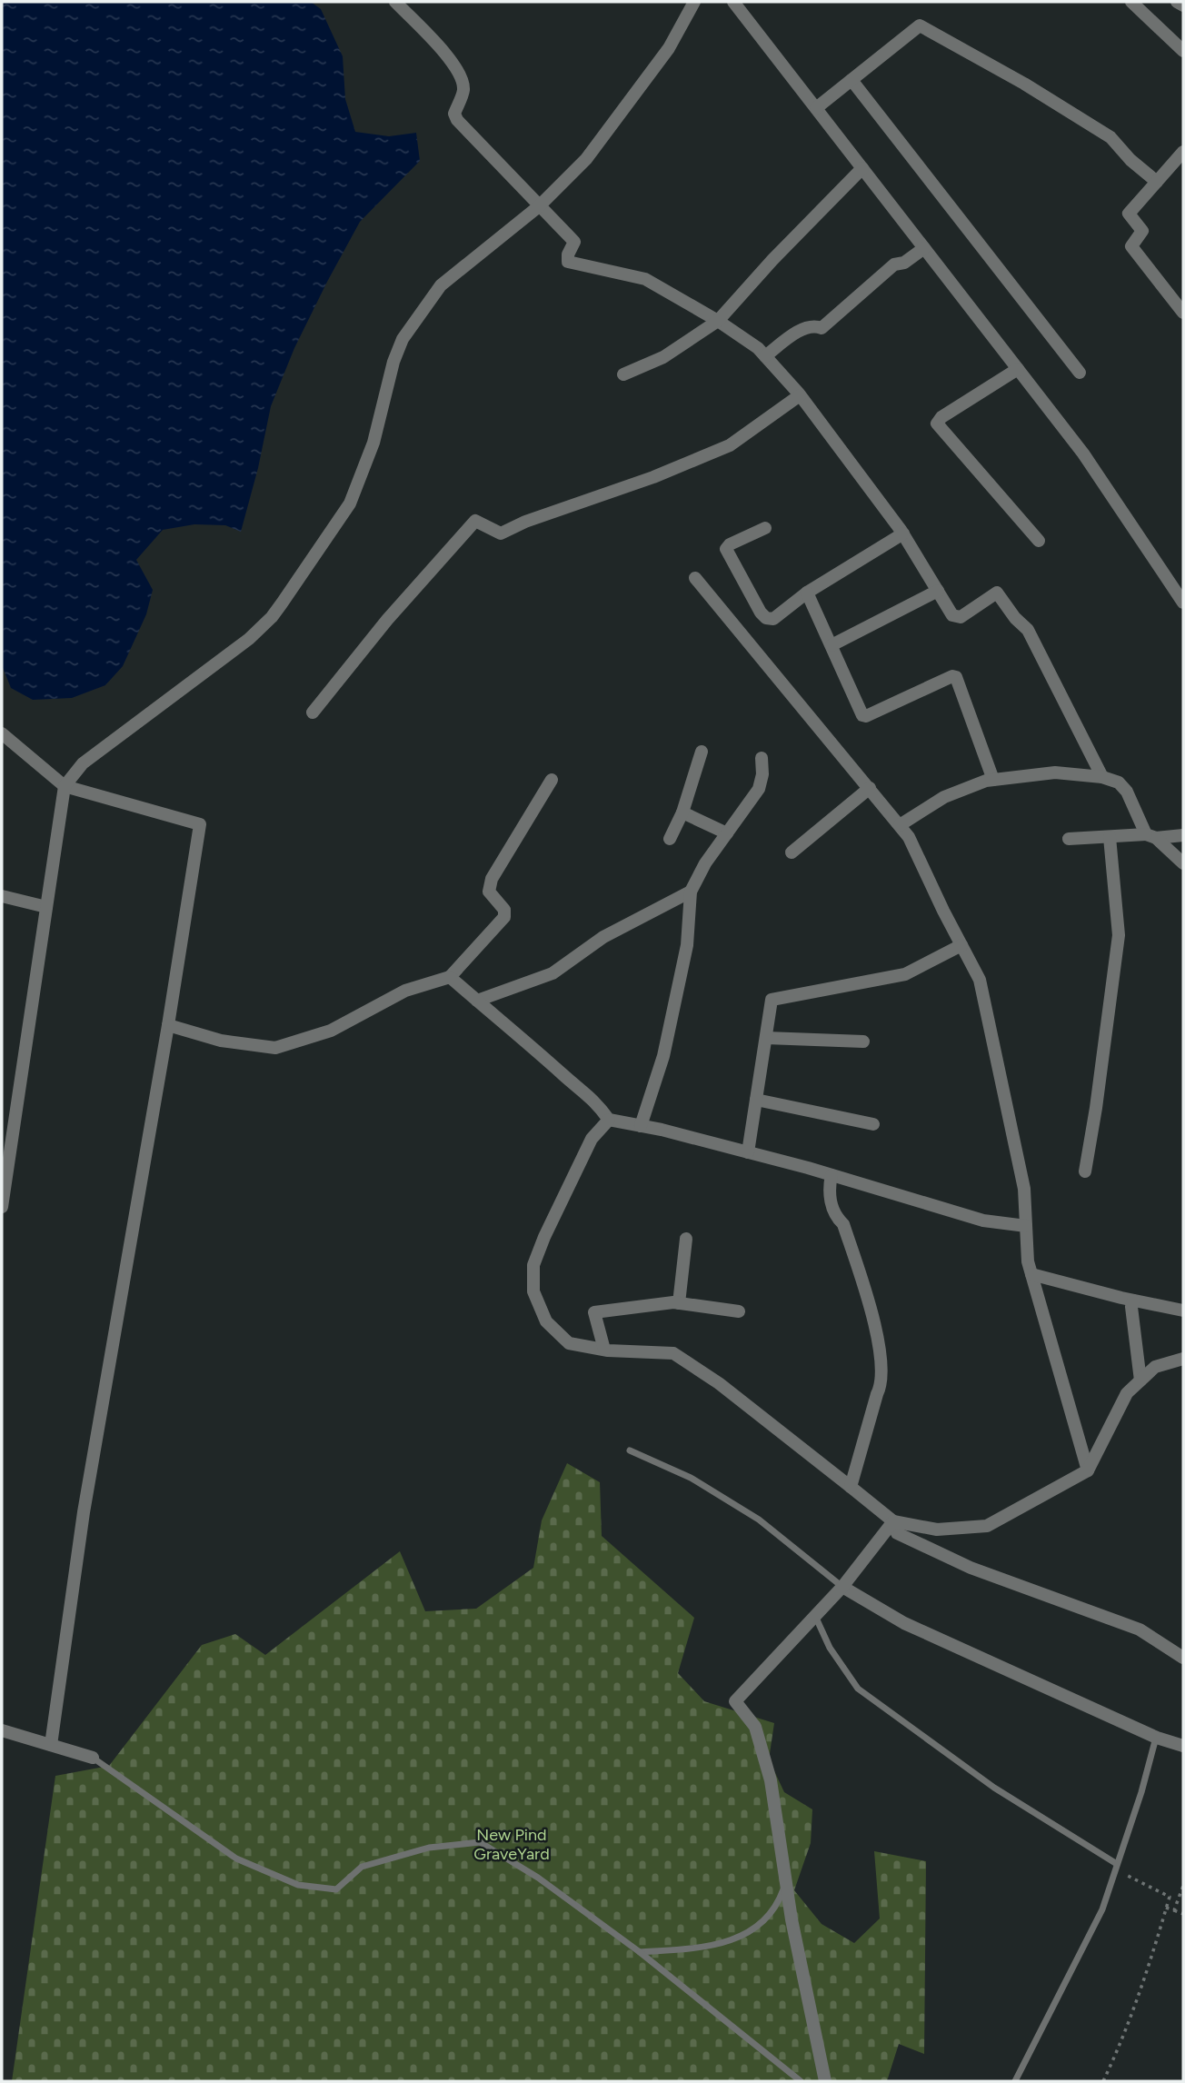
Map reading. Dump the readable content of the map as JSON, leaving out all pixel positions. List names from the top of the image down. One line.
{"parks":["New Pind GraveYard"]}
